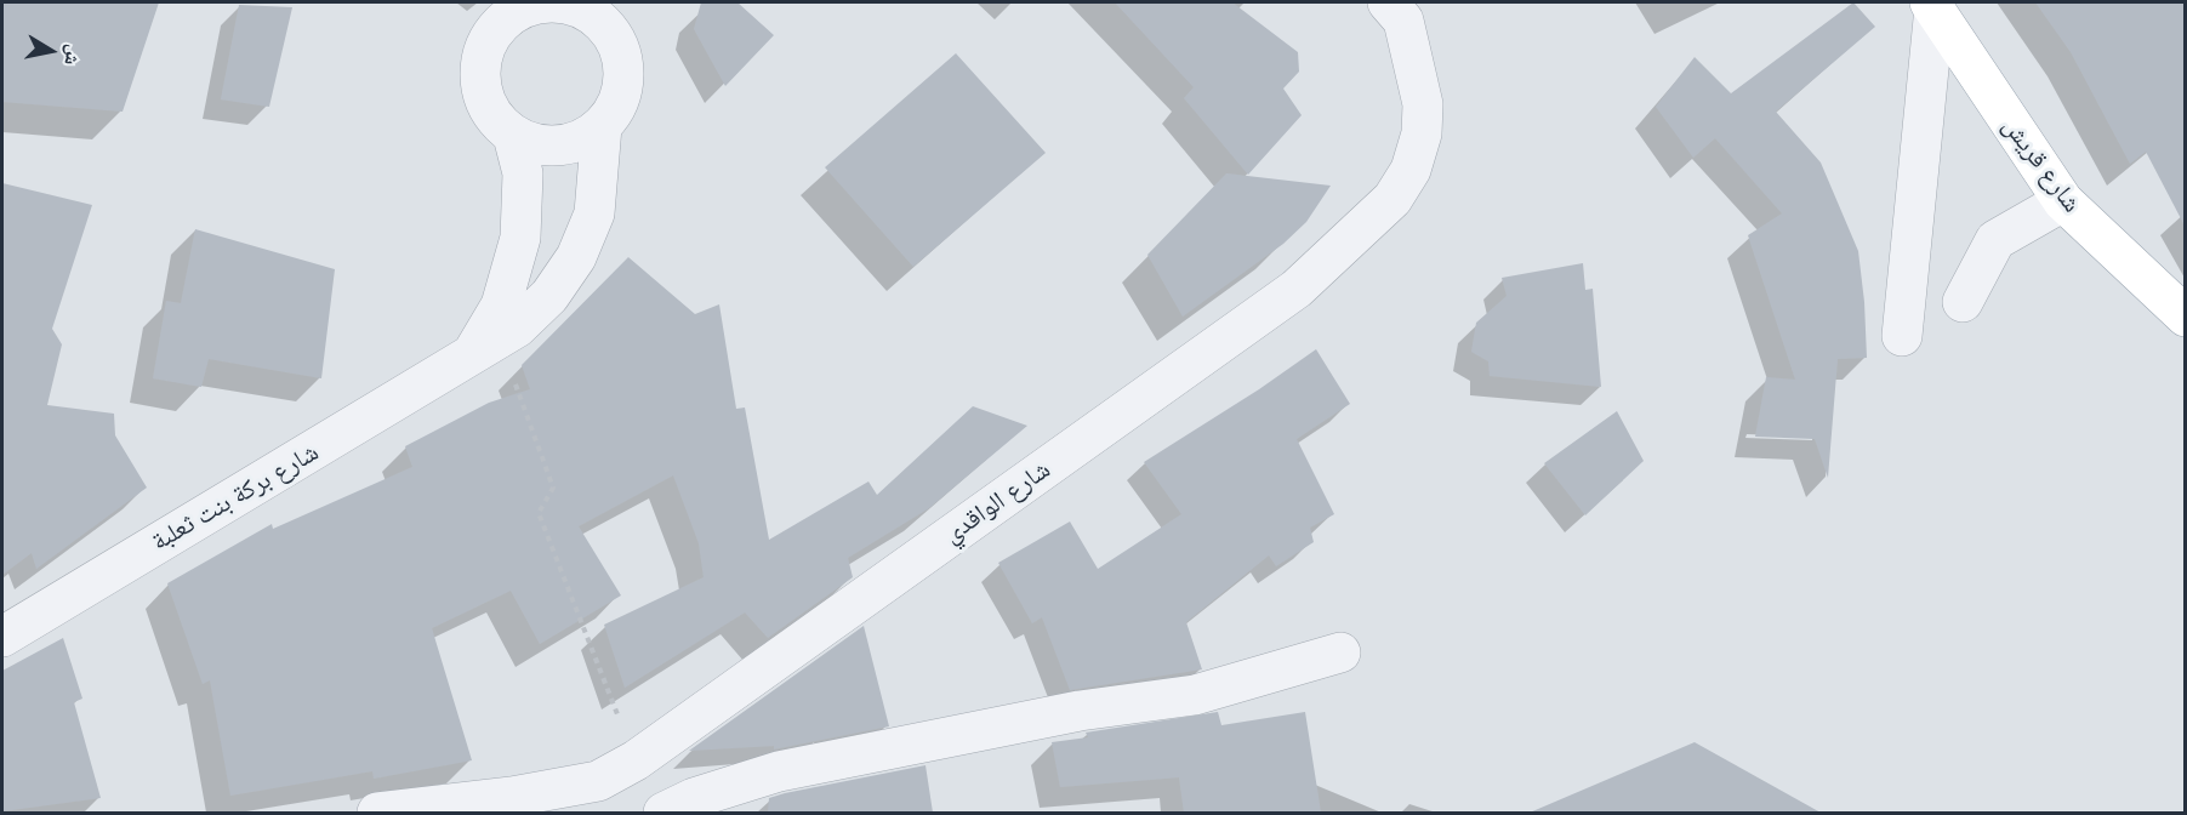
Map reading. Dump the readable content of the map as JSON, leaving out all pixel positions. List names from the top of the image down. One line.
{"streets":{"main road":["شارع قريش"],"street":["شارع بركة بنت ثعلبة","شارع الواقدي"]},"north":"right"}
